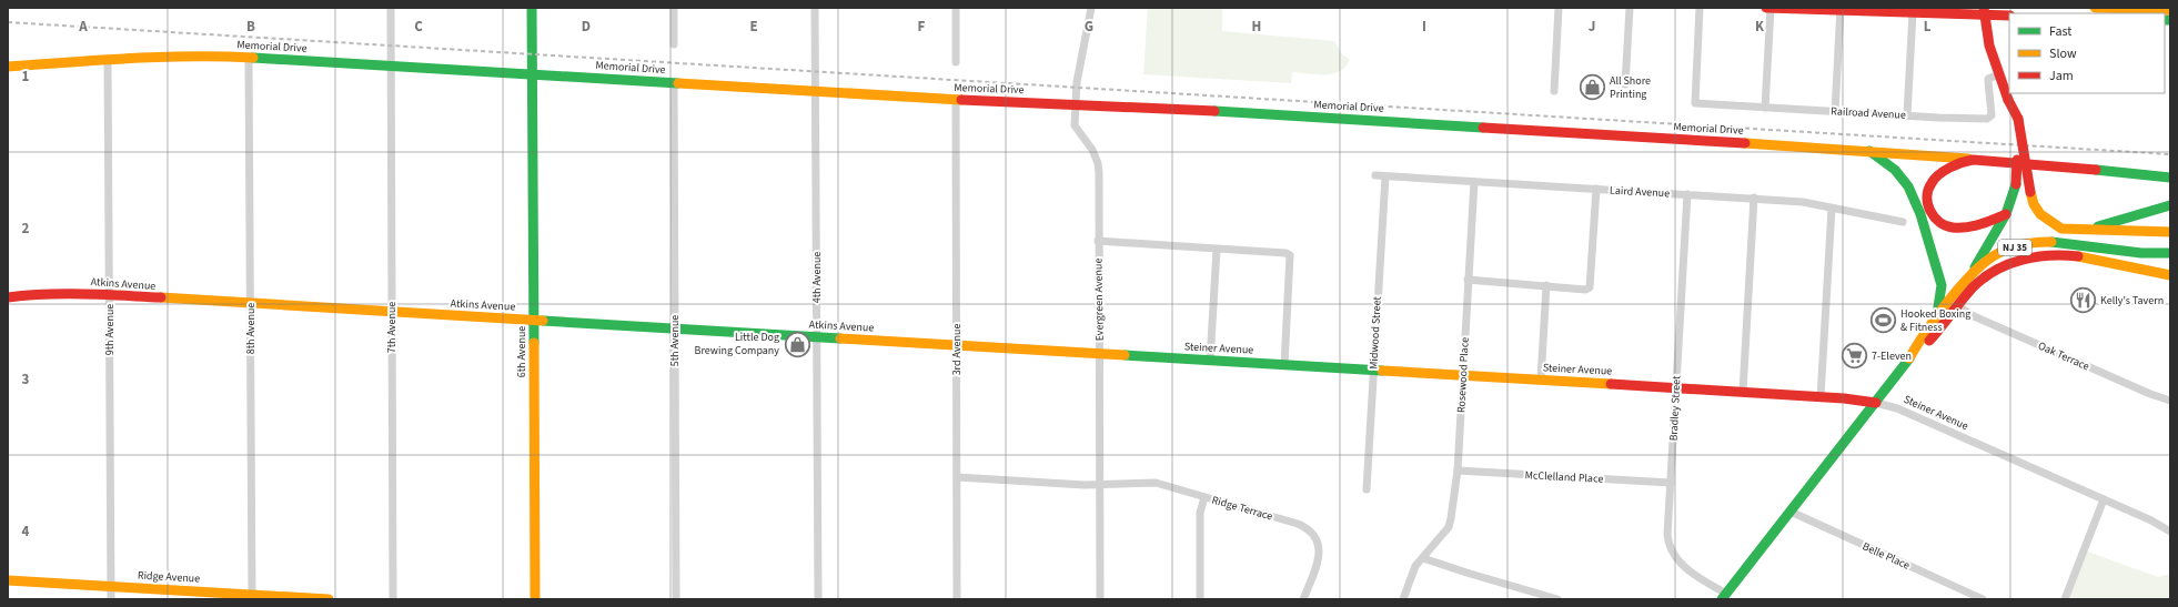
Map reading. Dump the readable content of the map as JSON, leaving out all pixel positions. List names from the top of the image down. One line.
{"streets":{"main road":["Memorial Drive","NJ 35","Atkins Avenue","Steiner Avenue","6th Avenue","Ridge Avenue"],"street":["Railroad Avenue","Laird Avenue","4th Avenue","Evergreen Avenue","7th Avenue","8th Avenue","9th Avenue","Midwood Street","5th Avenue","3rd Avenue","Oak Terrace","Rosewood Place","Bradley Street","McClelland Place","Ridge Terrace","Belle Place"]},"crossings":[["Memorial Drive","4th Avenue"],["Memorial Drive","Evergreen Avenue"],["Memorial Drive","7th Avenue"],["Memorial Drive","8th Avenue"],["Memorial Drive","9th Avenue"],["Memorial Drive","5th Avenue"],["Memorial Drive","3rd Avenue"],["Memorial Drive","6th Avenue"],["Laird Avenue","Midwood Street"],["Laird Avenue","Rosewood Place"],["Laird Avenue","Bradley Street"],["NJ 35","Steiner Avenue"],["NJ 35","Oak Terrace"],["NJ 35","Bradley Street"],["NJ 35","Belle Place"],["4th Avenue","Atkins Avenue"],["Atkins Avenue","7th Avenue"],["Atkins Avenue","8th Avenue"],["Atkins Avenue","9th Avenue"],["Atkins Avenue","5th Avenue"],["Atkins Avenue","Steiner Avenue"],["Atkins Avenue","3rd Avenue"],["Atkins Avenue","6th Avenue"],["Evergreen Avenue","Steiner Avenue"],["Evergreen Avenue","Ridge Terrace"],["8th Avenue","Ridge Avenue"],["9th Avenue","Ridge Avenue"],["Midwood Street","Steiner Avenue"],["Steiner Avenue","3rd Avenue"],["Steiner Avenue","Rosewood Place"],["Steiner Avenue","Bradley Street"],["3rd Avenue","Ridge Terrace"],["Rosewood Place","McClelland Place"],["Bradley Street","McClelland Place"]],"places":{"shop":["All Shore Printing","Little Dog Brewing Company"],"restaurant":["Kelly's Tavern"],"sports":["Hooked Boxing & Fitness"],"supermarket":["7-Eleven"]},"legend":["Fast","Slow","Jam"],"grid":{"columns":["A","B","C","D","E","F","G","H","I","J","K","L"],"rows":["1","2","3","4"]}}
